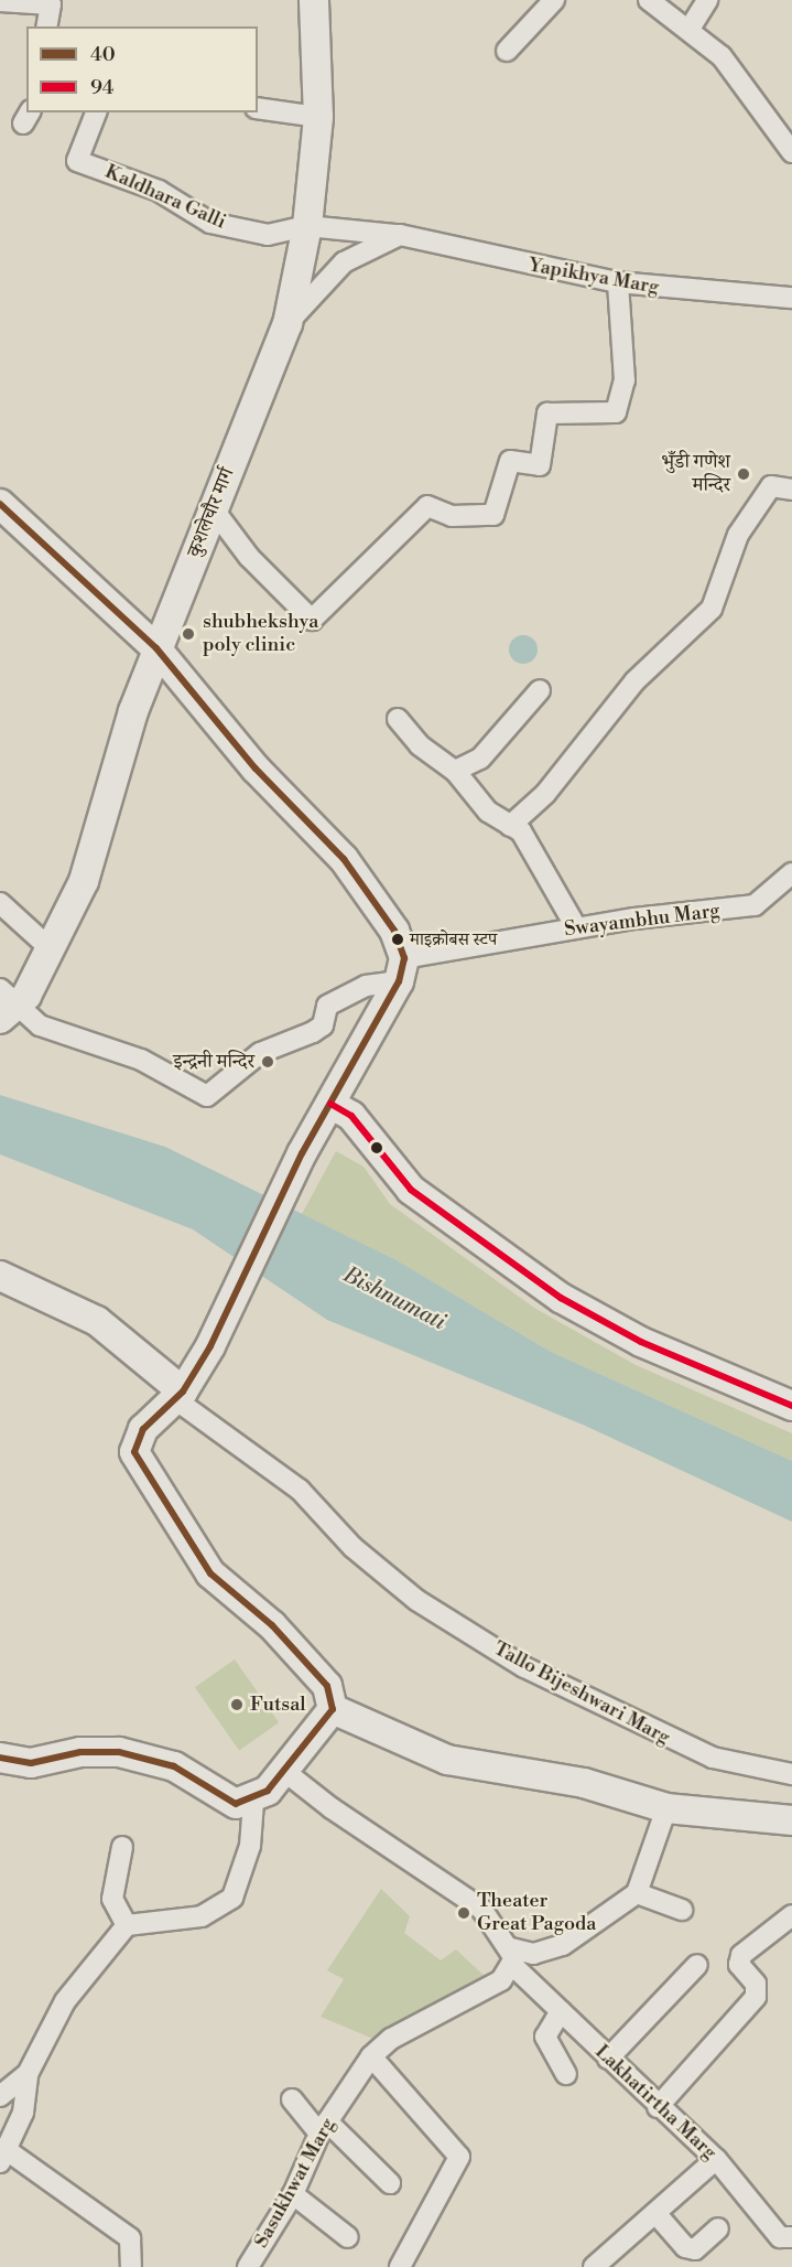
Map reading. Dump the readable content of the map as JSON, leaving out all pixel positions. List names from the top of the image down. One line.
{"streets":{"main road":["कुशलेचौर मार्ग"],"street":["Kaldhara Galli","Yapikhya Marg","Swayambhu Marg","Tallo Bijeshwari Marg","Lakhatirtha Marg","Sasukhwat Marg"]},"crossings":[["Kaldhara Galli","Yapikhya Marg"],["Kaldhara Galli","कुशलेचौर मार्ग"],["Yapikhya Marg","कुशलेचौर मार्ग"],["कुशलेचौर मार्ग","Swayambhu Marg"],["Lakhatirtha Marg","Sasukhwat Marg"]],"water":["Bishnumati"],"places":["भुँडी गणेश मन्दिर","shubhekshya poly clinic","माइक्रोबस स्टप","इन्द्रनी मन्दिर","Futsal","Theater Great Pagoda"],"lines":["transit line 40","transit line 94"],"legend":["40","94"]}
